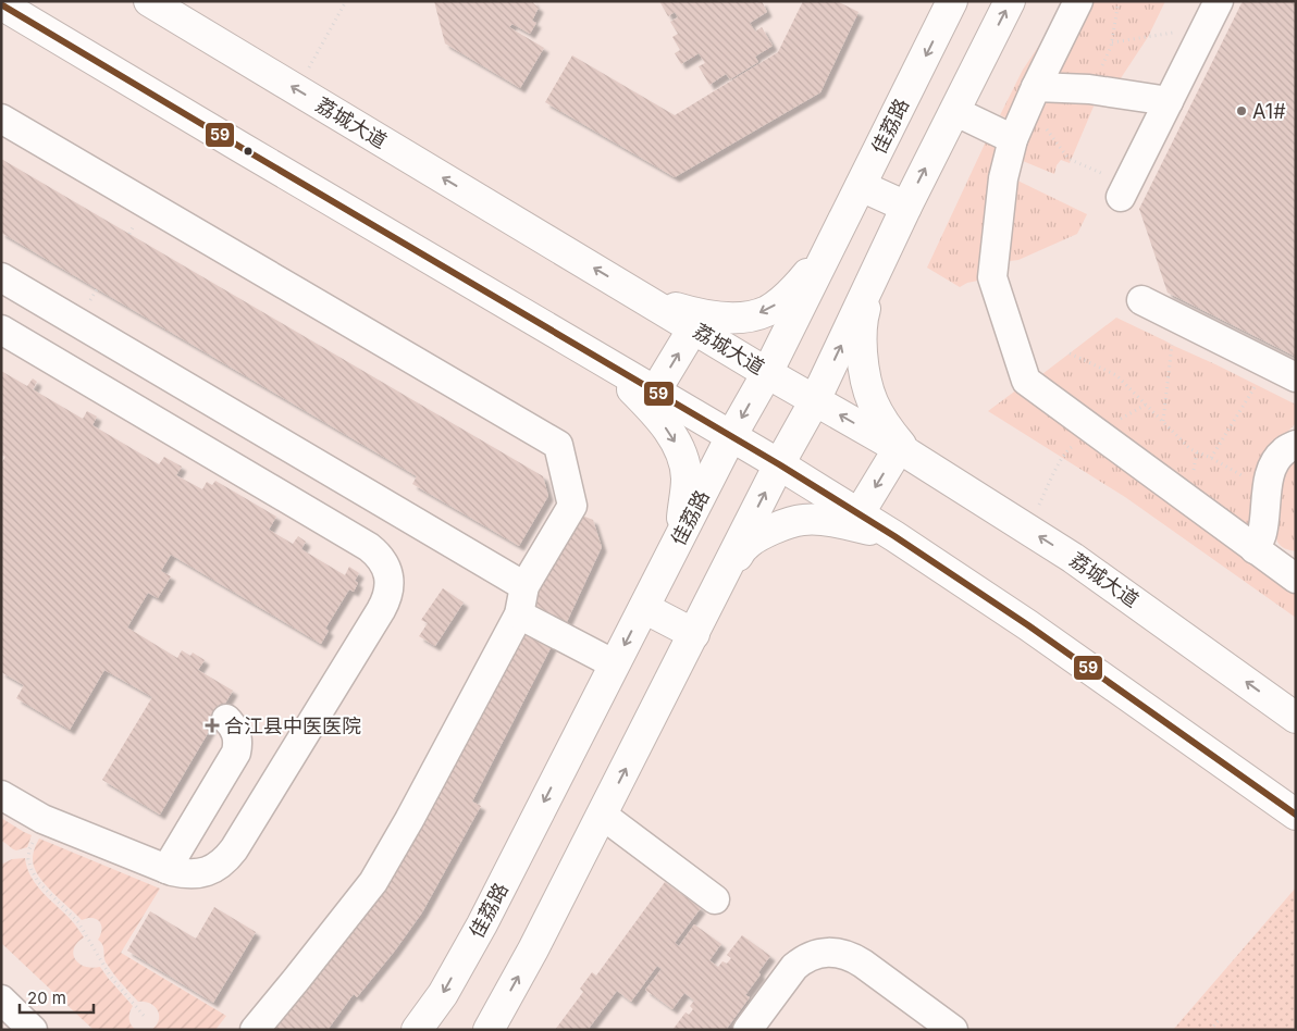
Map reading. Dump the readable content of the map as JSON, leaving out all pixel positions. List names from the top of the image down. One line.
{"streets":{"main road":["荔城大道","佳荔路"]},"crossings":[["荔城大道","佳荔路"]],"places":{"other":["A1#"],"health":["合江县中医医院"]},"lines":["transit line 59"],"scale_bar":"20 m"}
